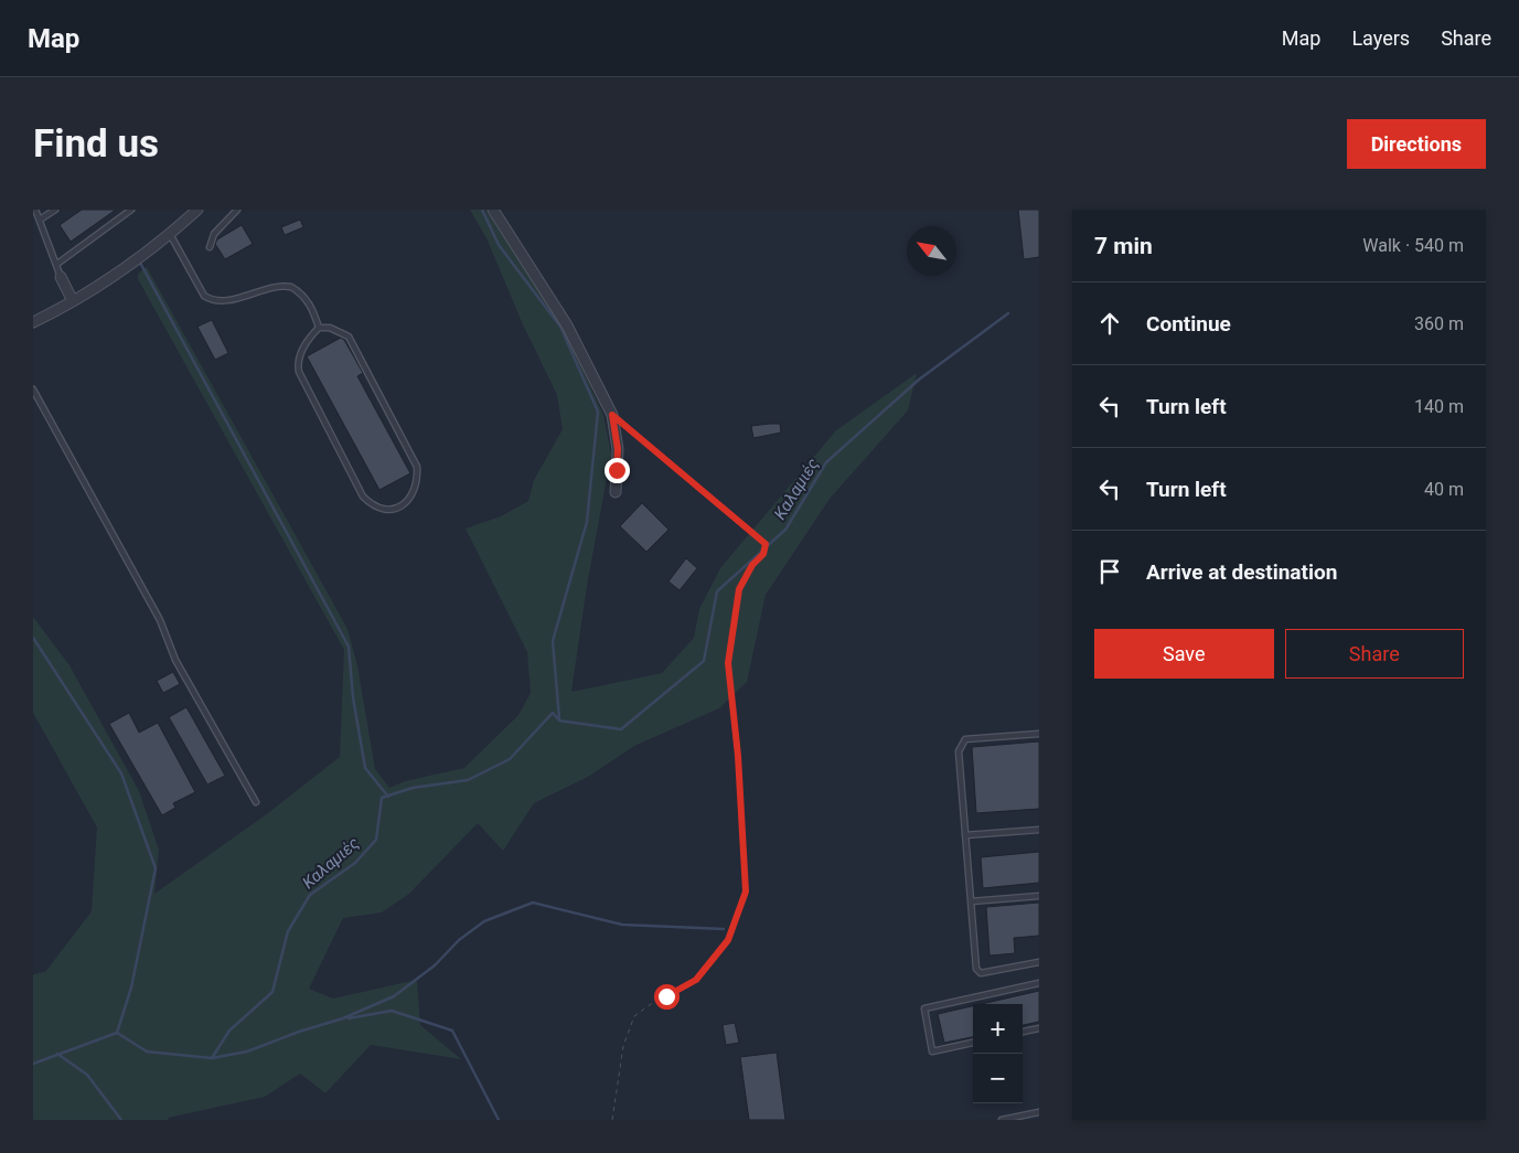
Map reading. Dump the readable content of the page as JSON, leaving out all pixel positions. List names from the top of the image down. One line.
{"water":["Καλαμιές"],"north":"top left","page":{"header":"Map","nav":["Map","Layers","Share"],"buttons":["Directions",["Save","Share"]],"title":"Find us","heading":["7 min","Walk · 540 m"],"list":[["Continue","360 m"],["Turn left","140 m"],["Turn left","40 m"],"Arrive at destination"],"map_buttons":["+","−"]}}
